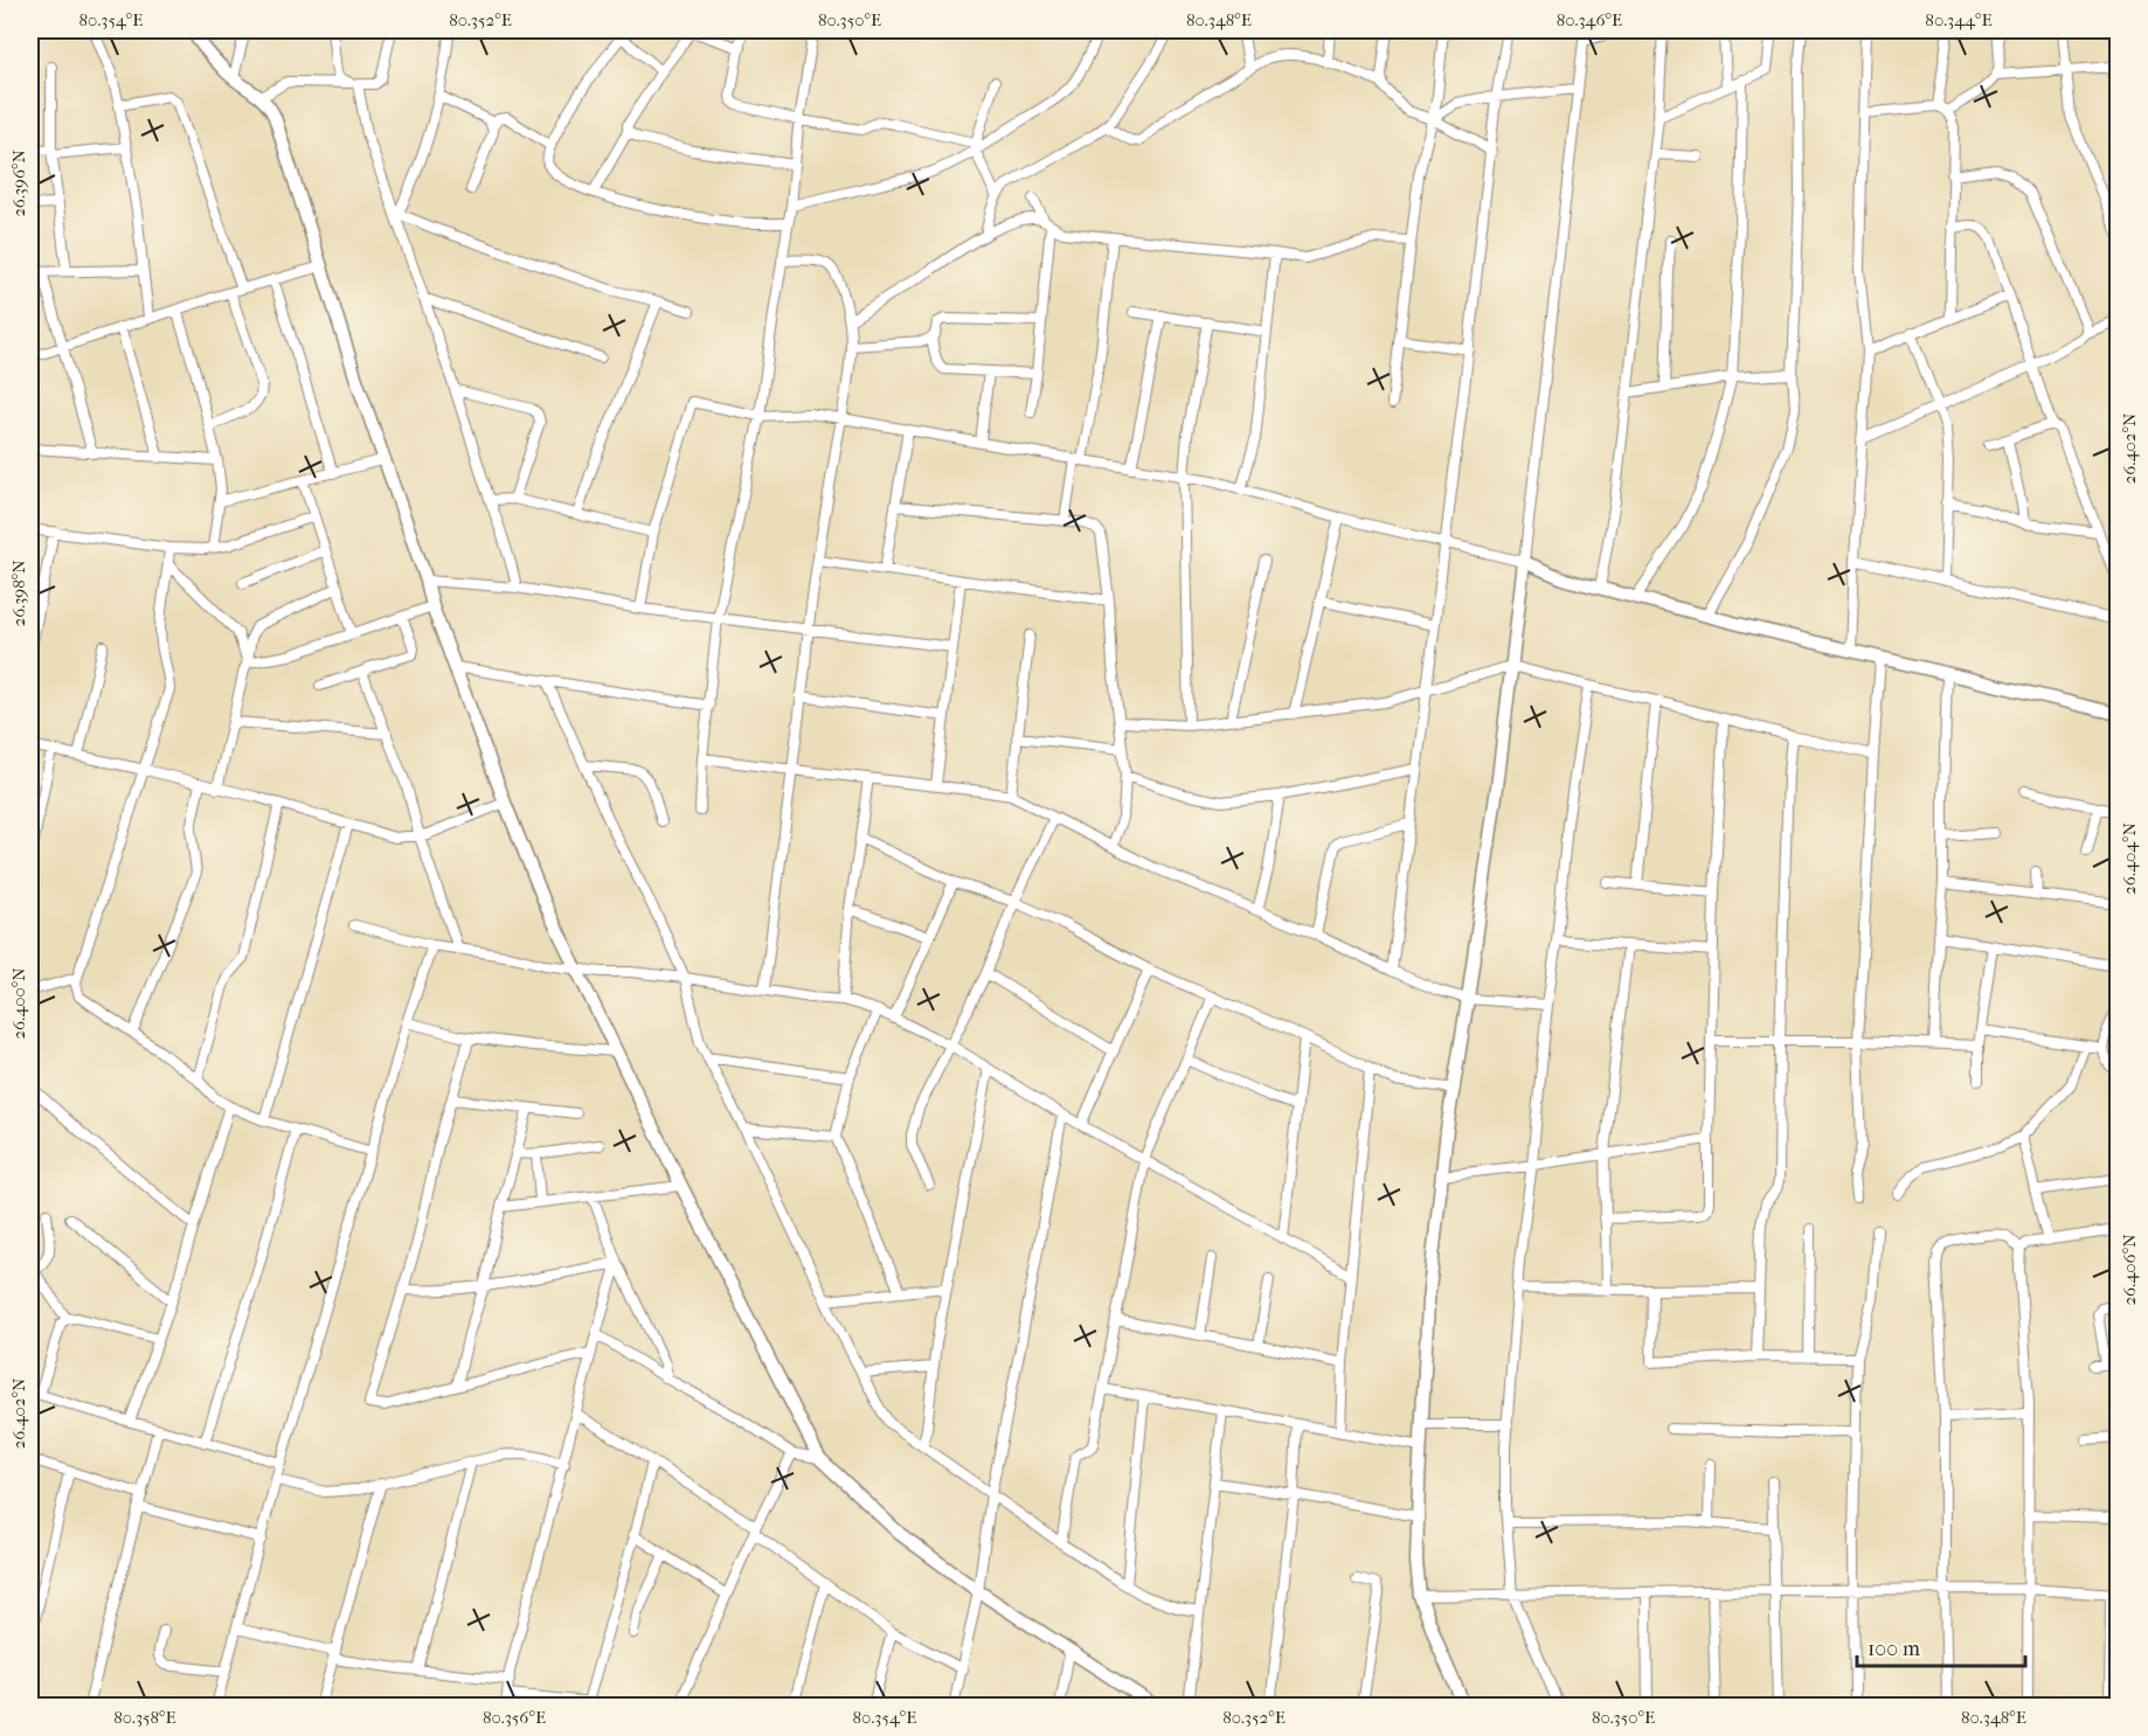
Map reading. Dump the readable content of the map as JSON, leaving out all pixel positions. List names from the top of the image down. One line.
{"scale_bar":"100 m","coordinates":["80.354°E","80.352°E","80.350°E","80.348°E","80.346°E","80.344°E","26.396°N","26.402°N","26.398°N","26.404°N","26.400°N","26.406°N","80.358°E","80.356°E"]}
